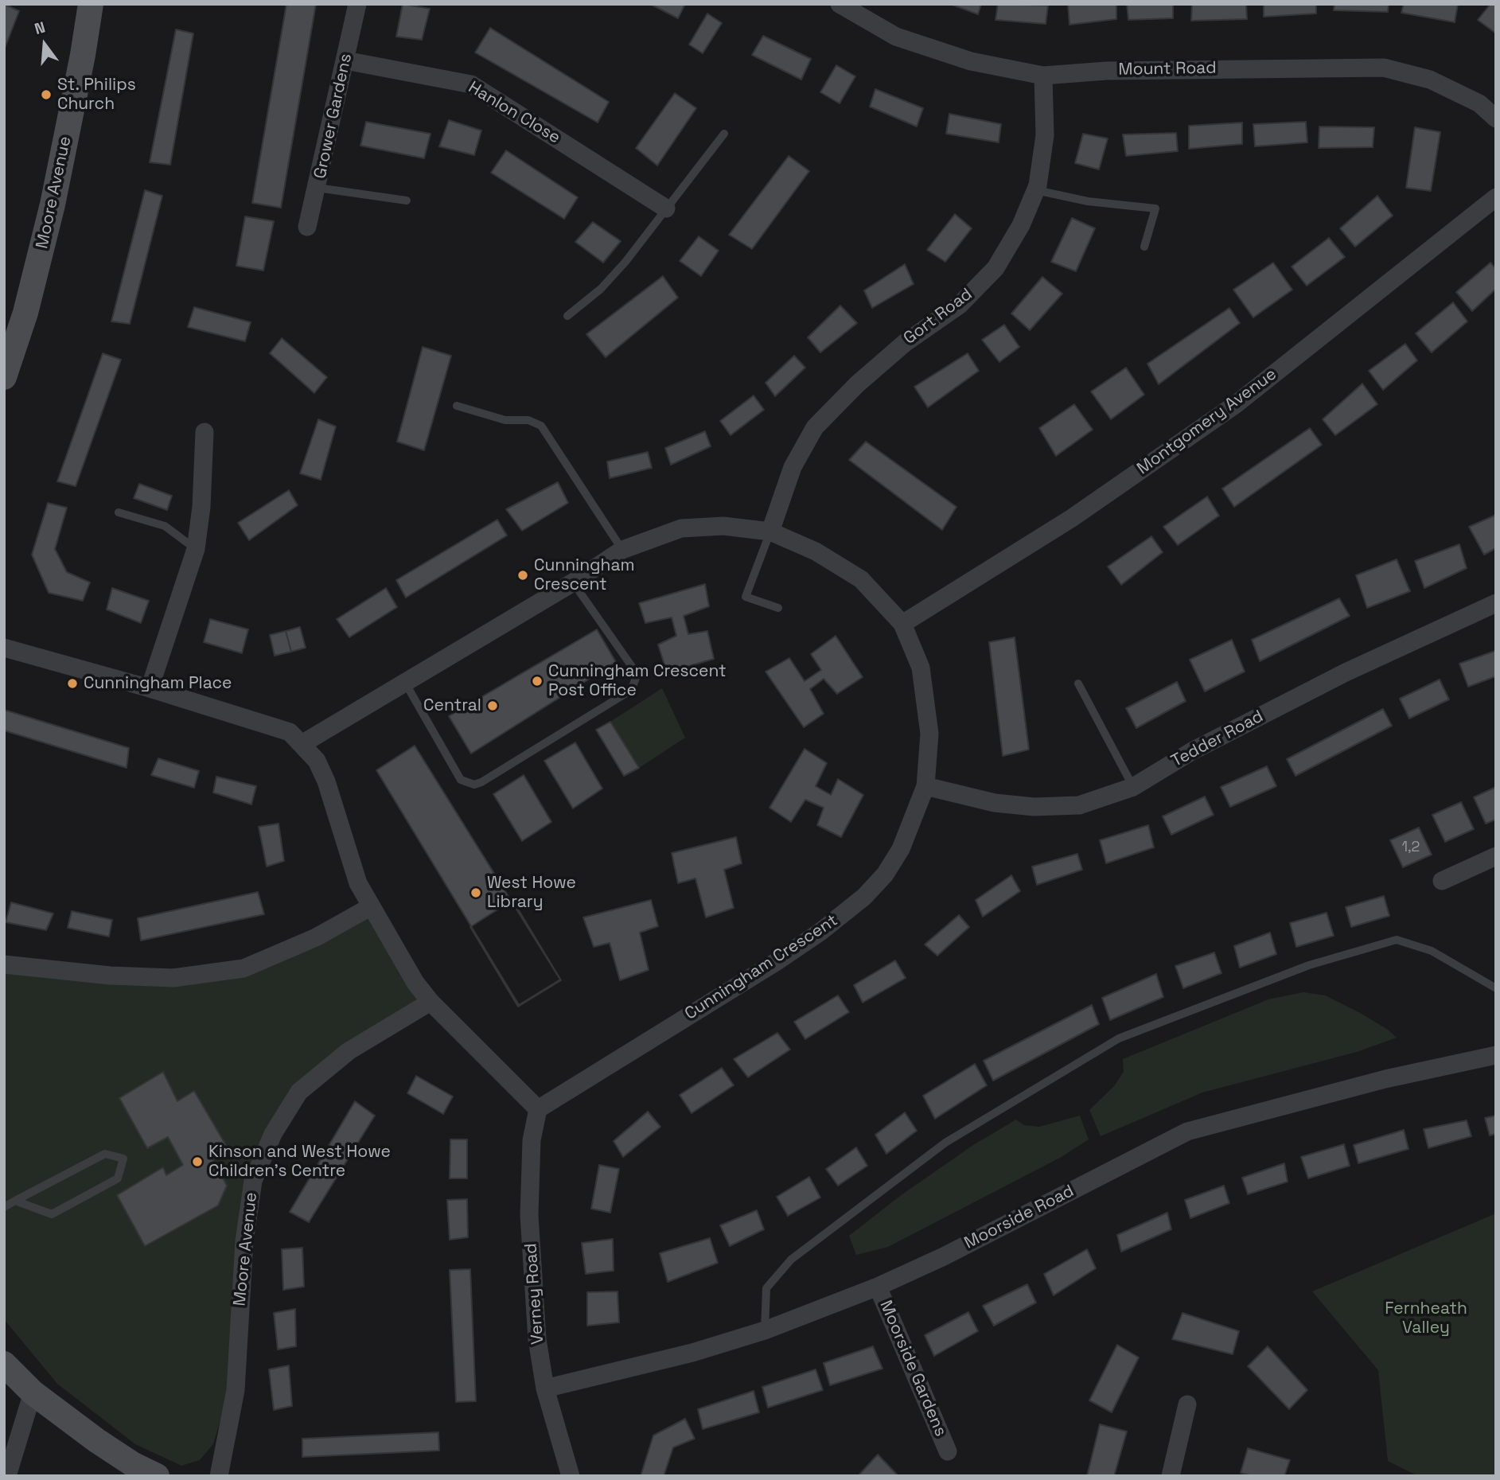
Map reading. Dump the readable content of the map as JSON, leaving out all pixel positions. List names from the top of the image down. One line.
{"streets":{"street":["Mount Road","Hanlon Close","Grower Gardens","Moore Avenue","Gort Road","Montgomery Avenue","Tedder Road","Cunningham Crescent","Moorside Road","Verney Road","Moorside Gardens"]},"crossings":[["Mount Road","Gort Road"],["Hanlon Close","Grower Gardens"],["Gort Road","Cunningham Crescent"],["Montgomery Avenue","Cunningham Crescent"],["Tedder Road","Cunningham Crescent"],["Cunningham Crescent","Verney Road"],["Moorside Road","Verney Road"],["Moorside Road","Moorside Gardens"]],"parks":["Fernheath Valley"],"places":["St. Philips Church","Cunningham Crescent","Cunningham Crescent Post Office","Cunningham Place","Central","West Howe Library","Kinson and West Howe Children's Centre"],"house_numbers":["1,2"],"north":"top"}
